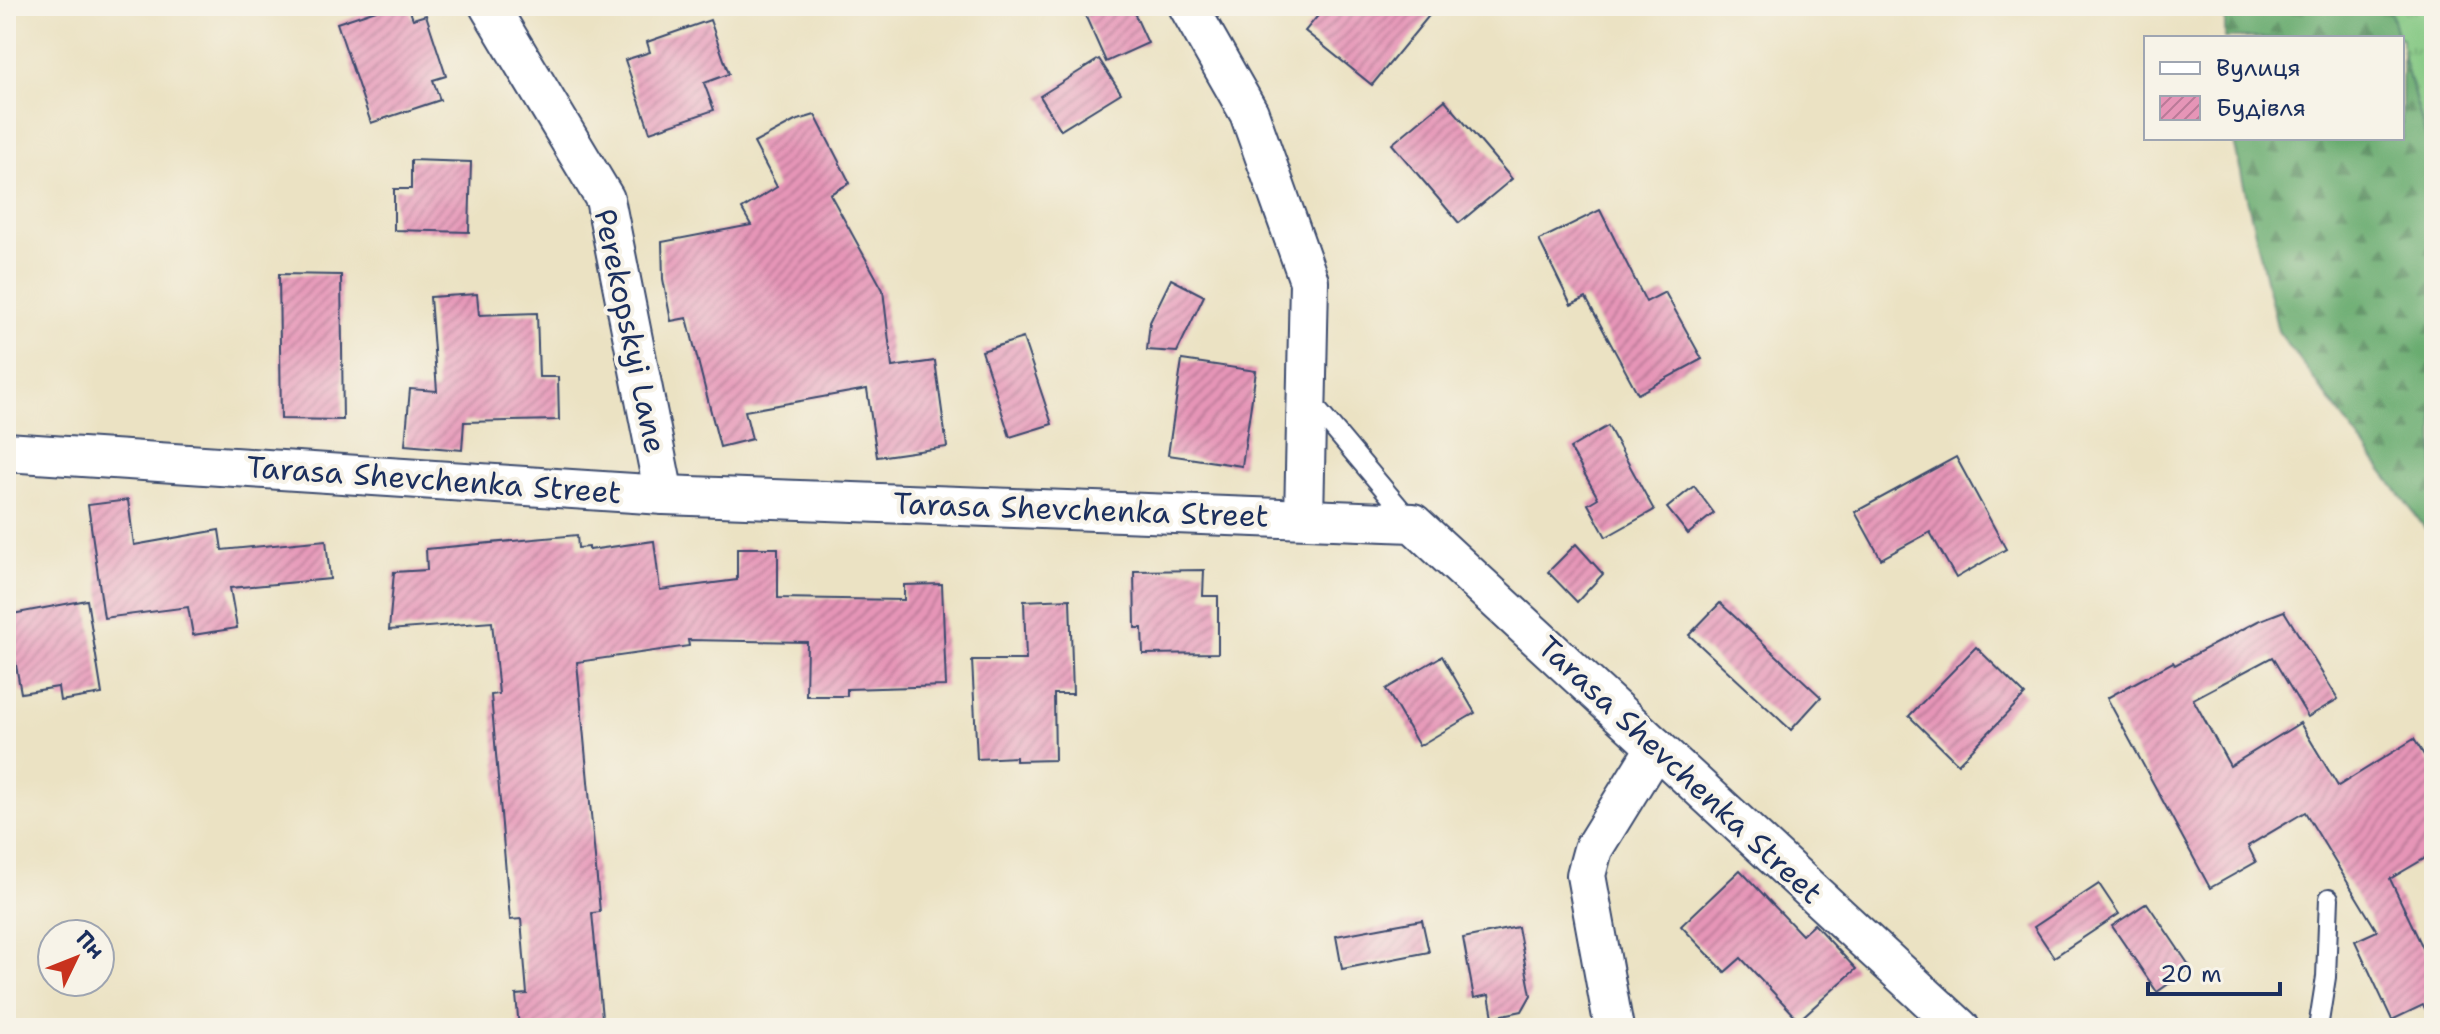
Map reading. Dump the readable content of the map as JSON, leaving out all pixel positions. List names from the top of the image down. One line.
{"streets":{"street":["Perekopskyi Lane","Tarasa Shevchenka Street"]},"crossings":[["Perekopskyi Lane","Tarasa Shevchenka Street"]],"legend":["Вулиця","Будівля"],"scale_bar":"20 m","north":"top right"}
